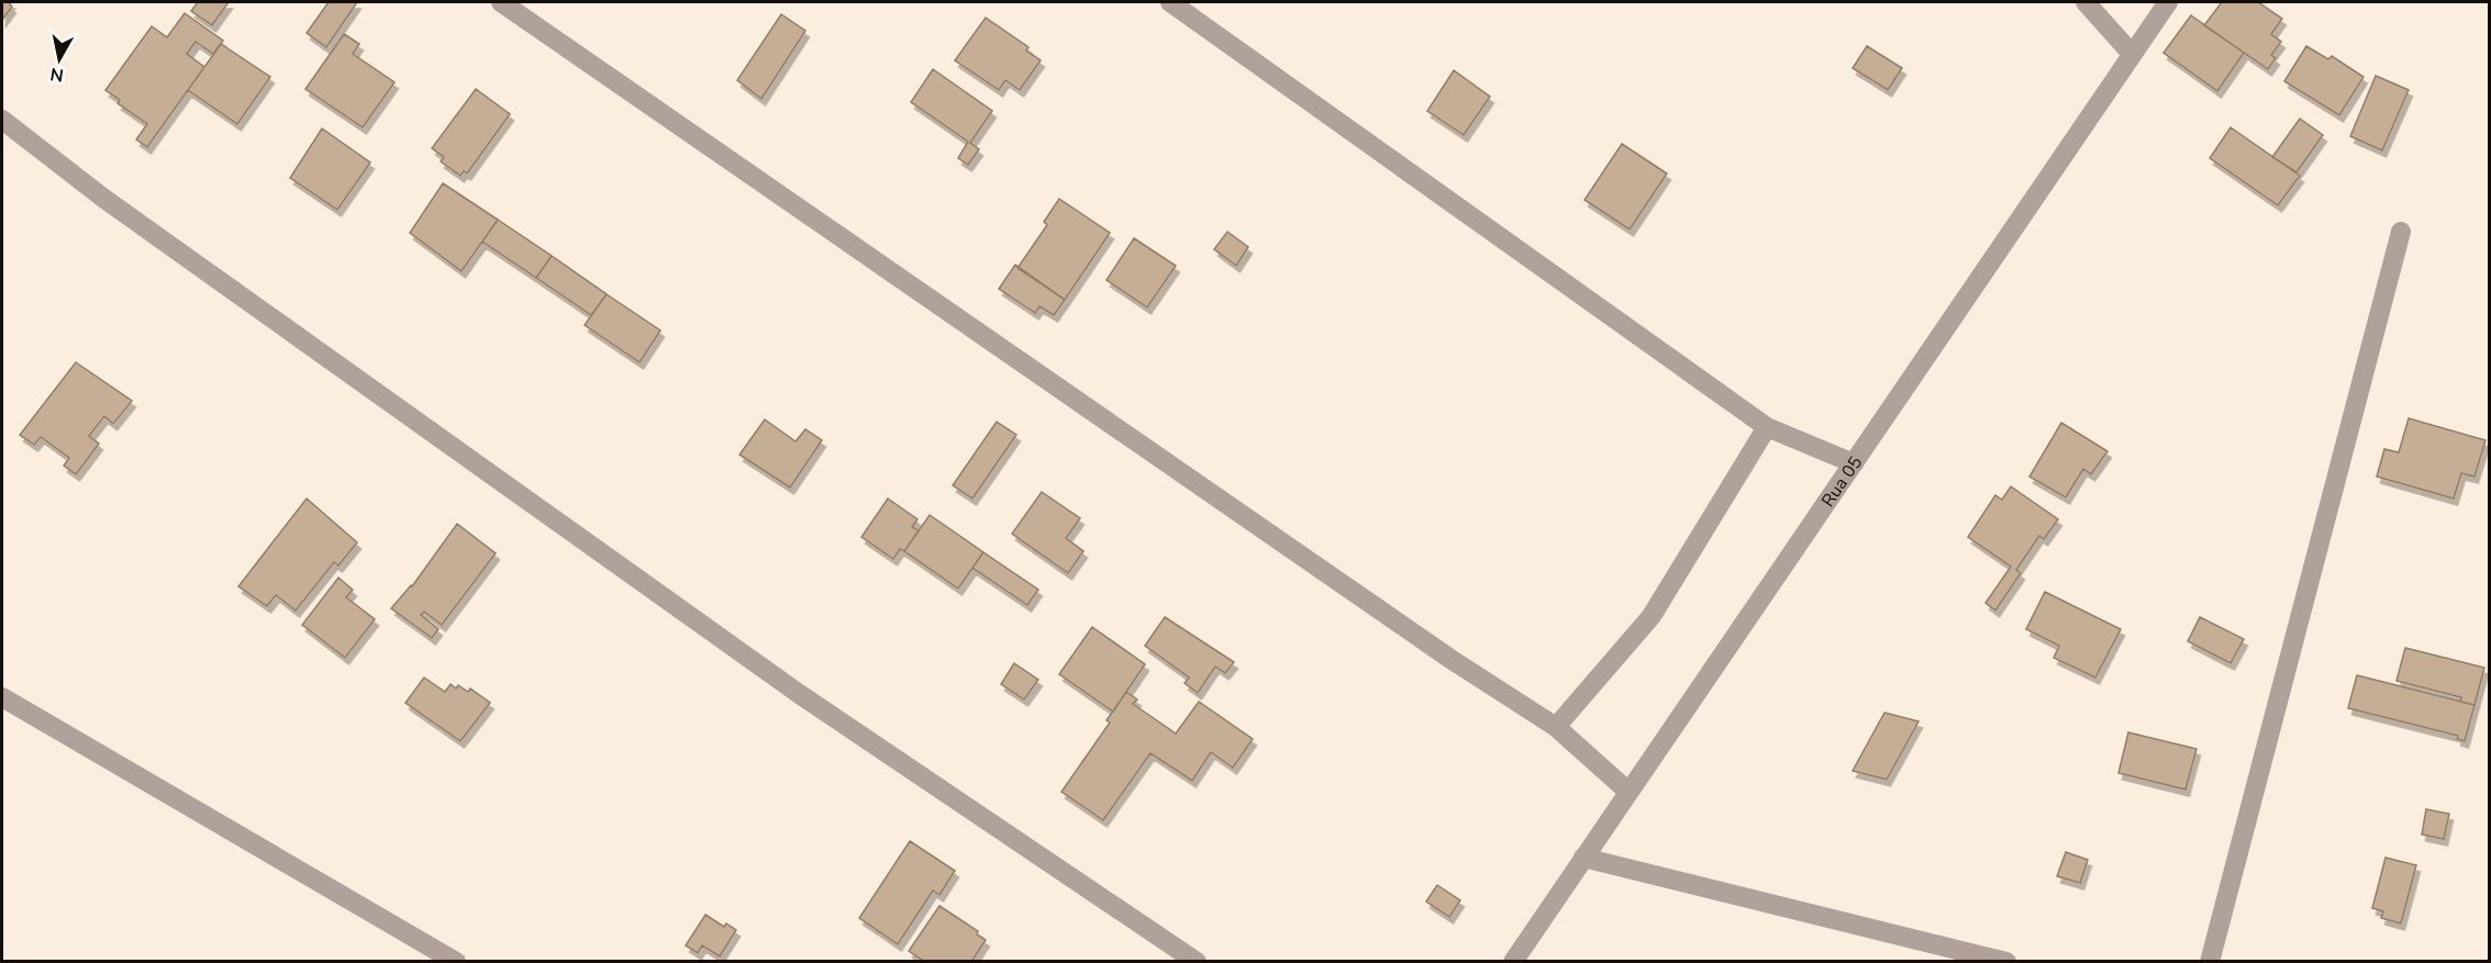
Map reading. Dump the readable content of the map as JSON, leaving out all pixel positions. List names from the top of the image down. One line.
{"streets":{"street":["Rua 05"]},"north":"bottom"}
